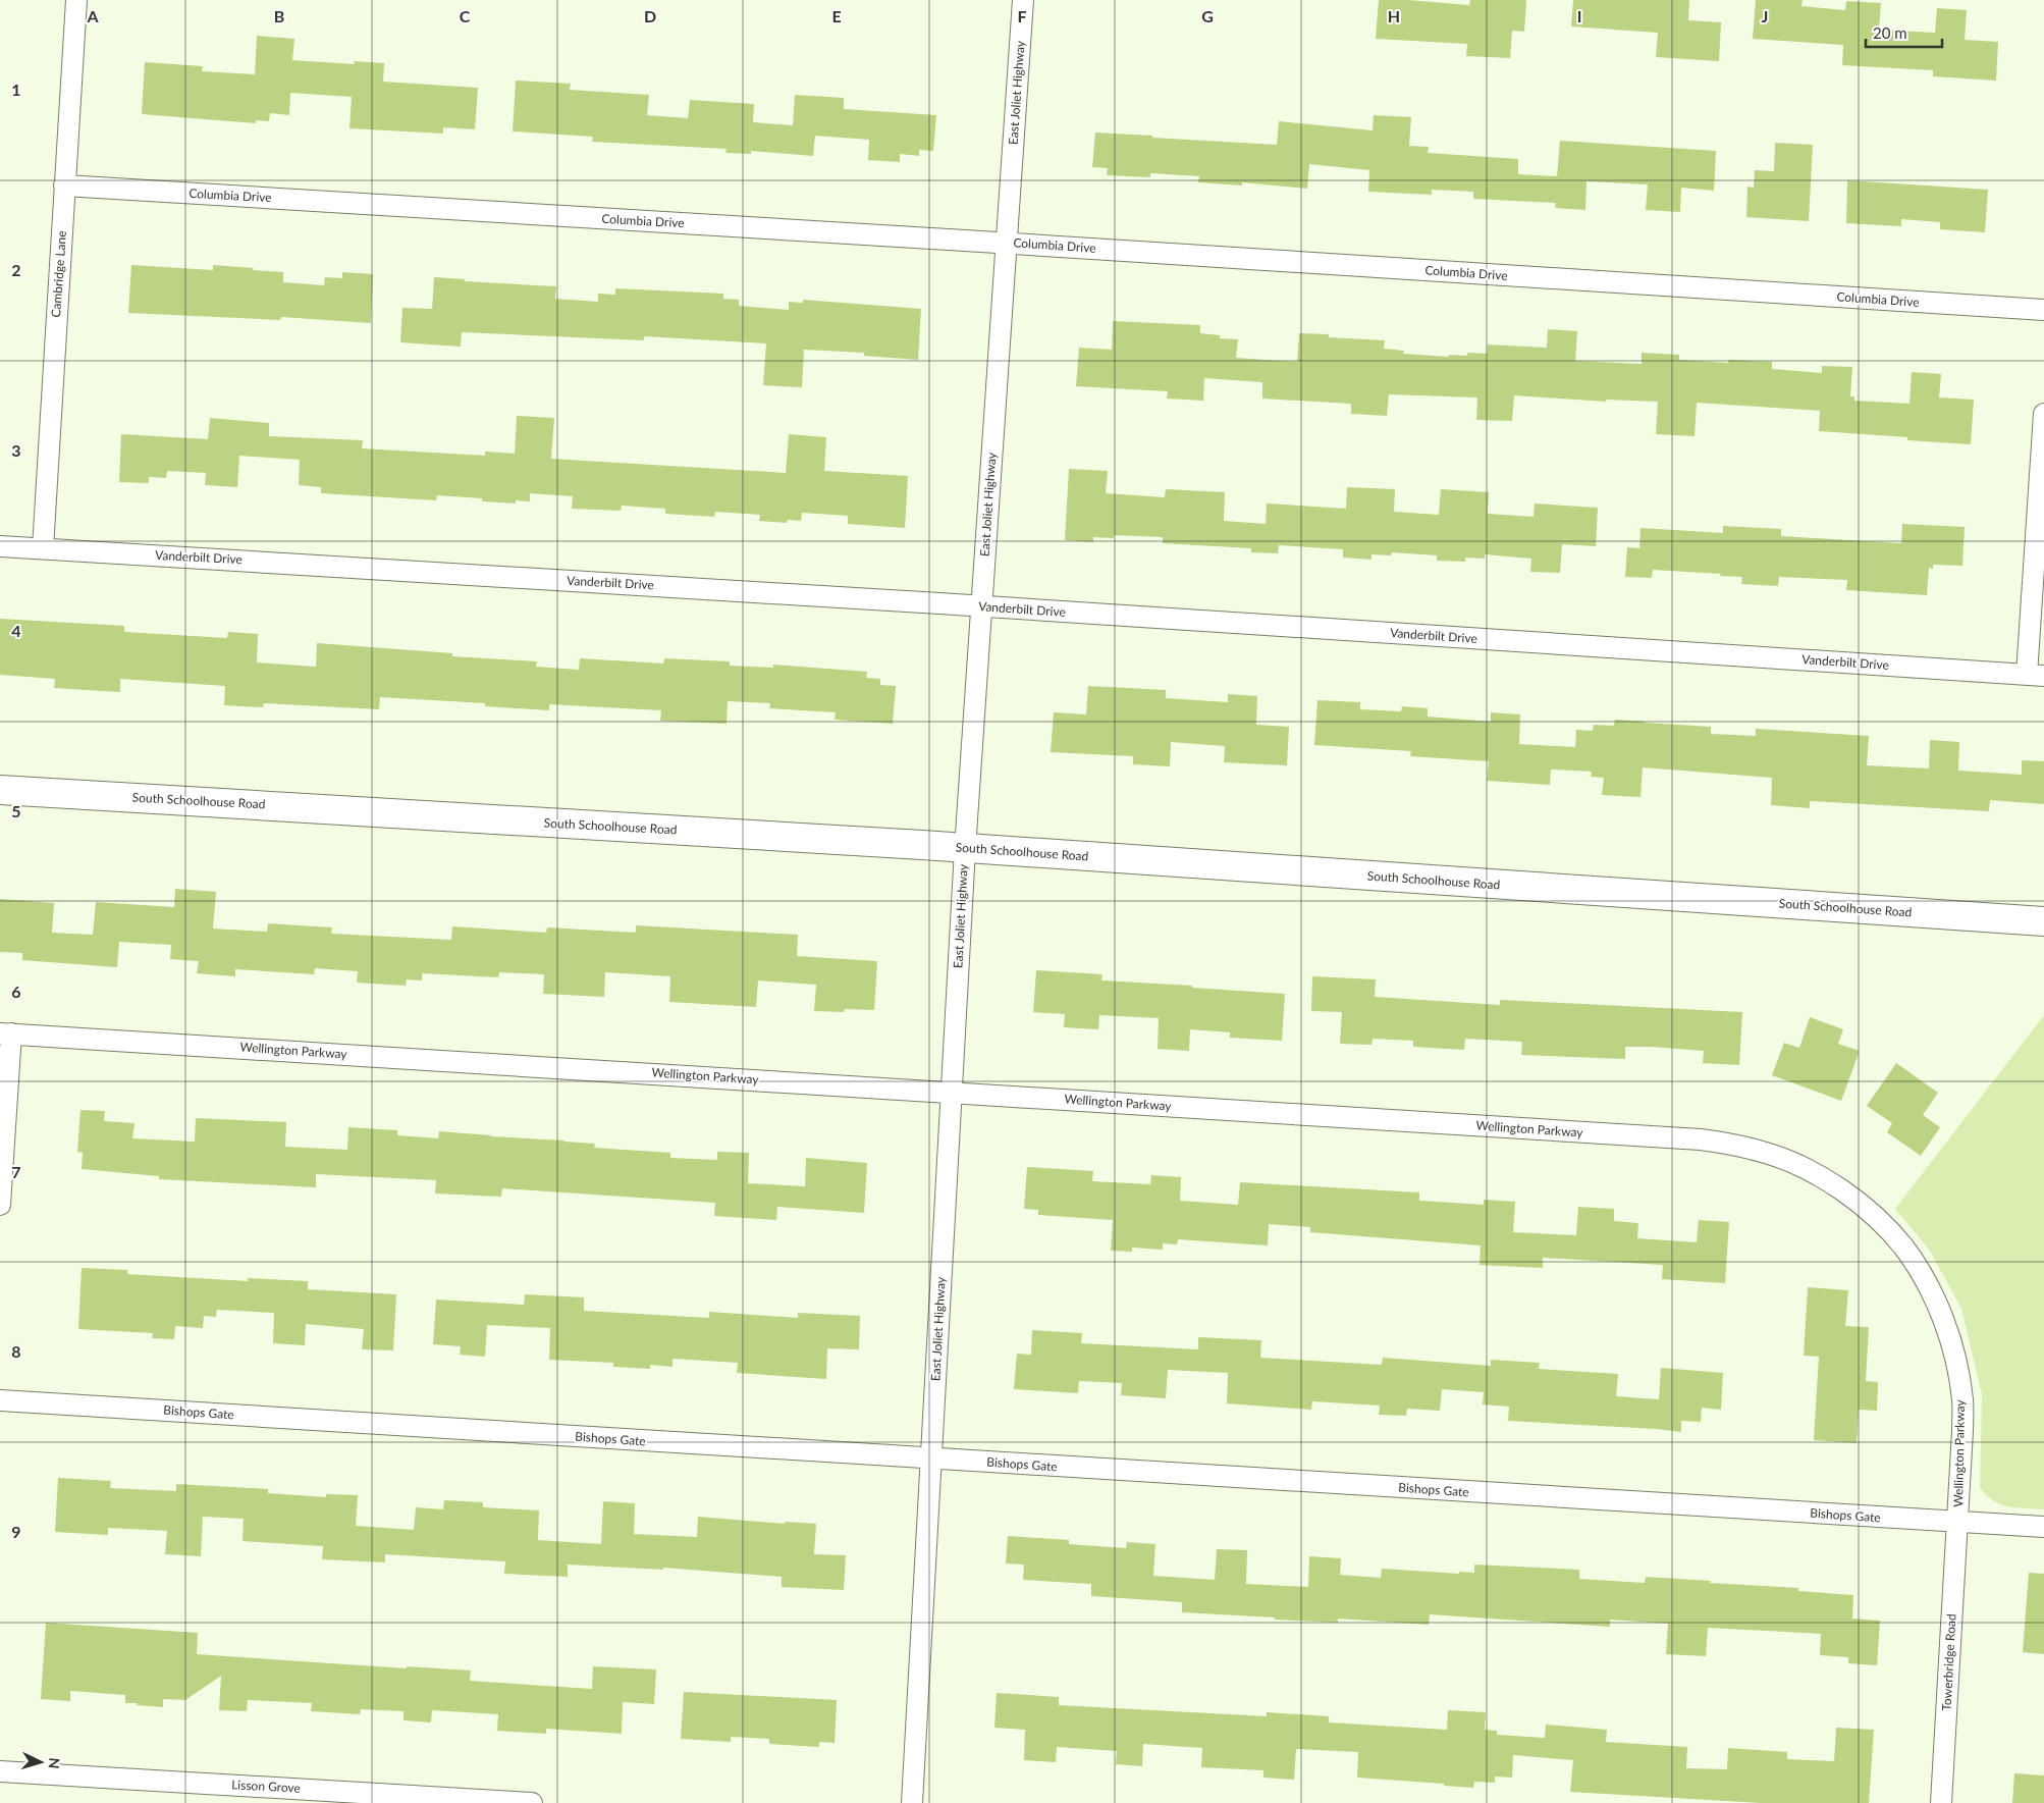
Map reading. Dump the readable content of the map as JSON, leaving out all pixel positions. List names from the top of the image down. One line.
{"streets":{"street":["East Joliet Highway","Columbia Drive","Cambridge Lane","Vanderbilt Drive","South Schoolhouse Road","Wellington Parkway","Bishops Gate","Towerbridge Road","Lisson Grove"]},"crossings":[["East Joliet Highway","Columbia Drive"],["East Joliet Highway","Vanderbilt Drive"],["East Joliet Highway","South Schoolhouse Road"],["East Joliet Highway","Wellington Parkway"],["East Joliet Highway","Bishops Gate"],["Columbia Drive","Cambridge Lane"],["Cambridge Lane","Vanderbilt Drive"],["Wellington Parkway","Bishops Gate"],["Wellington Parkway","Towerbridge Road"],["Bishops Gate","Towerbridge Road"]],"scale_bar":"20 m","north":"right","grid":{"columns":["A","B","C","D","E","F","G","H","I","J"],"rows":["1","2","3","4","5","6","7","8","9"]}}
